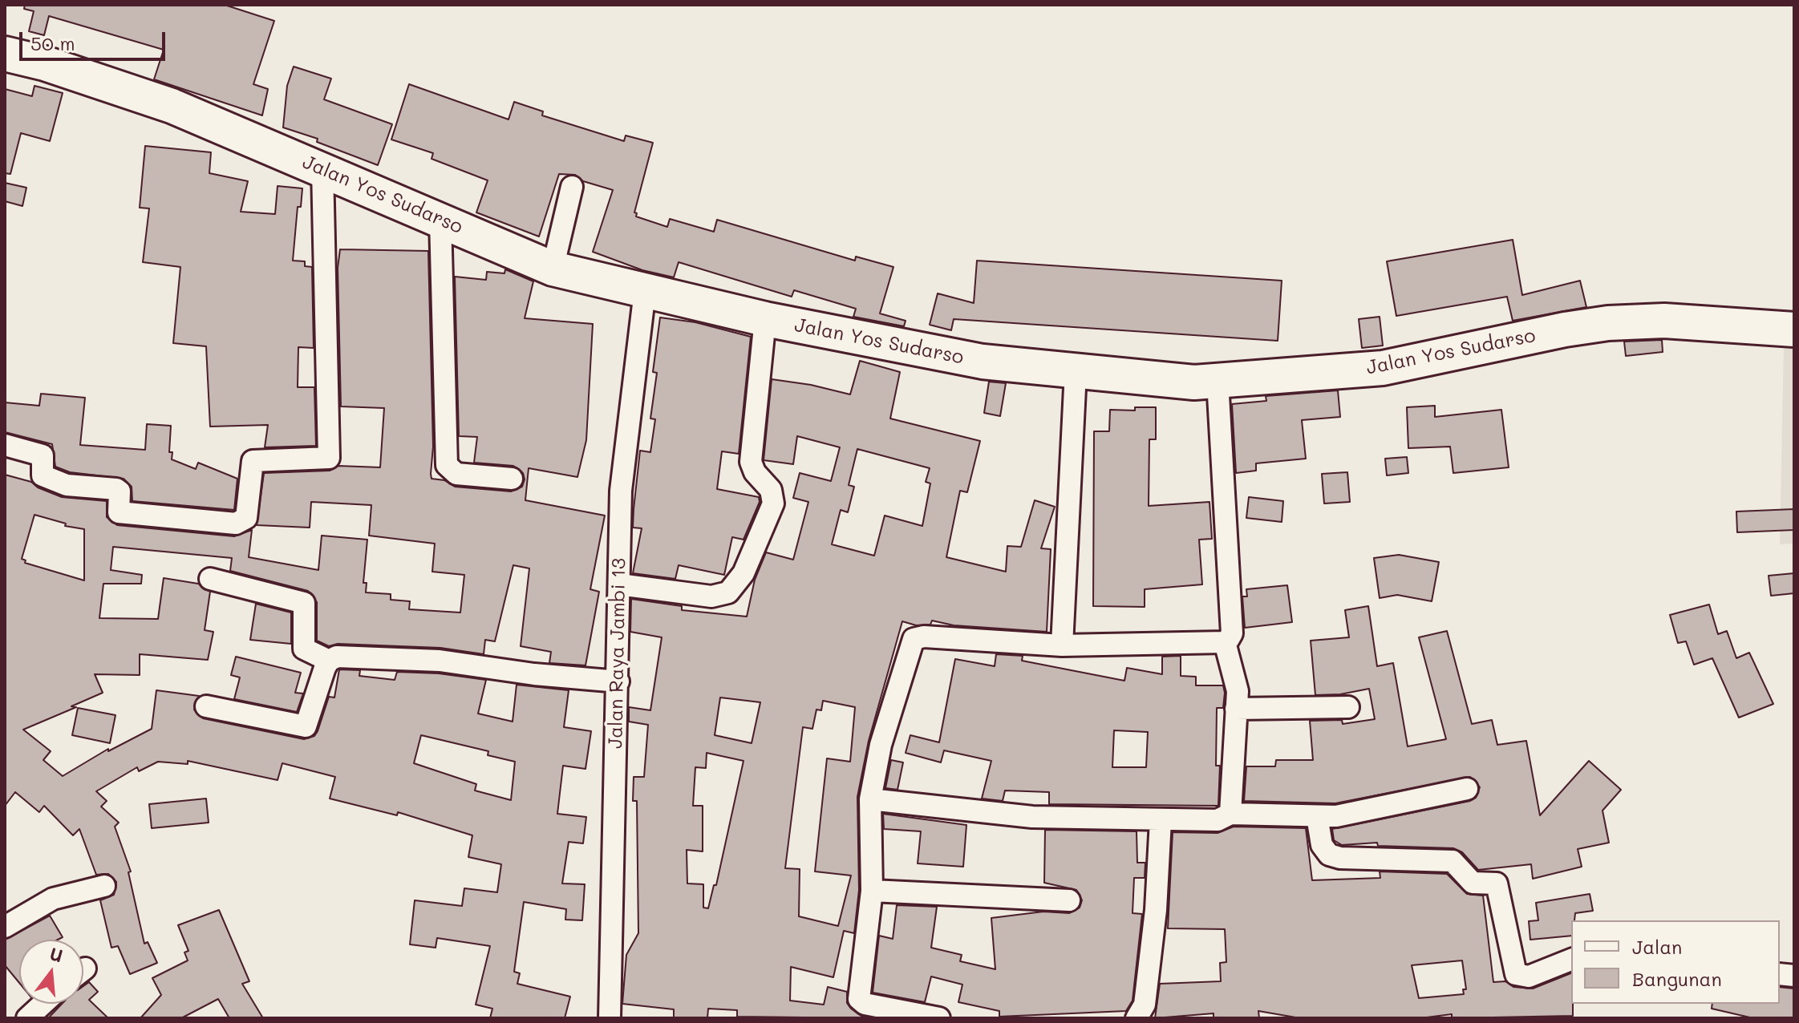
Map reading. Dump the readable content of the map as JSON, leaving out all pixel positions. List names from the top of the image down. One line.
{"streets":{"highway":["Jalan Yos Sudarso"],"street":["Jalan Raya Jambi 13"]},"crossings":[["Jalan Yos Sudarso","Jalan Raya Jambi 13"]],"legend":["Jalan","Bangunan"],"scale_bar":"50 m","north":"top"}
